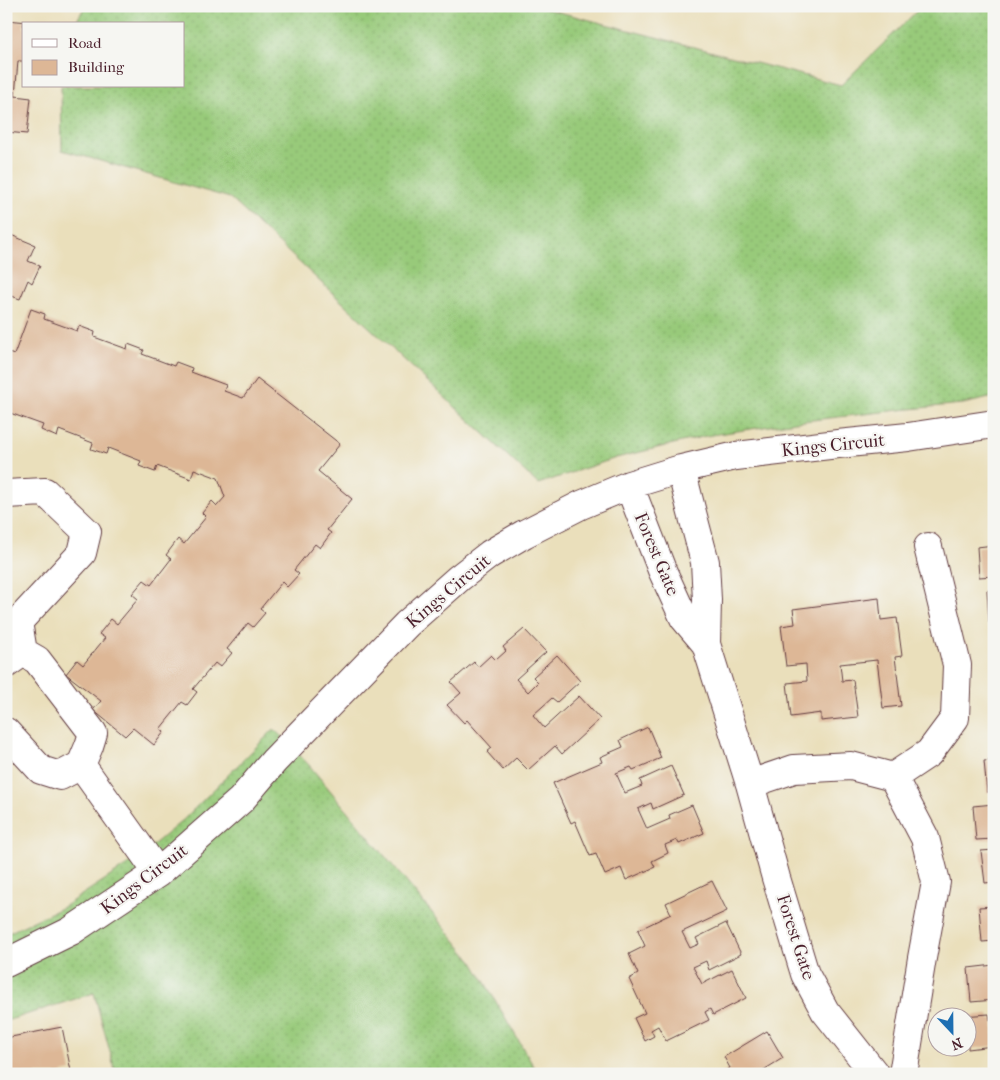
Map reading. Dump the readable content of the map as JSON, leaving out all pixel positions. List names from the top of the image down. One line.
{"streets":{"street":["Kings Circuit","Forest Gate"]},"crossings":[["Kings Circuit","Forest Gate"]],"legend":["Road","Building"],"north":"bottom"}
